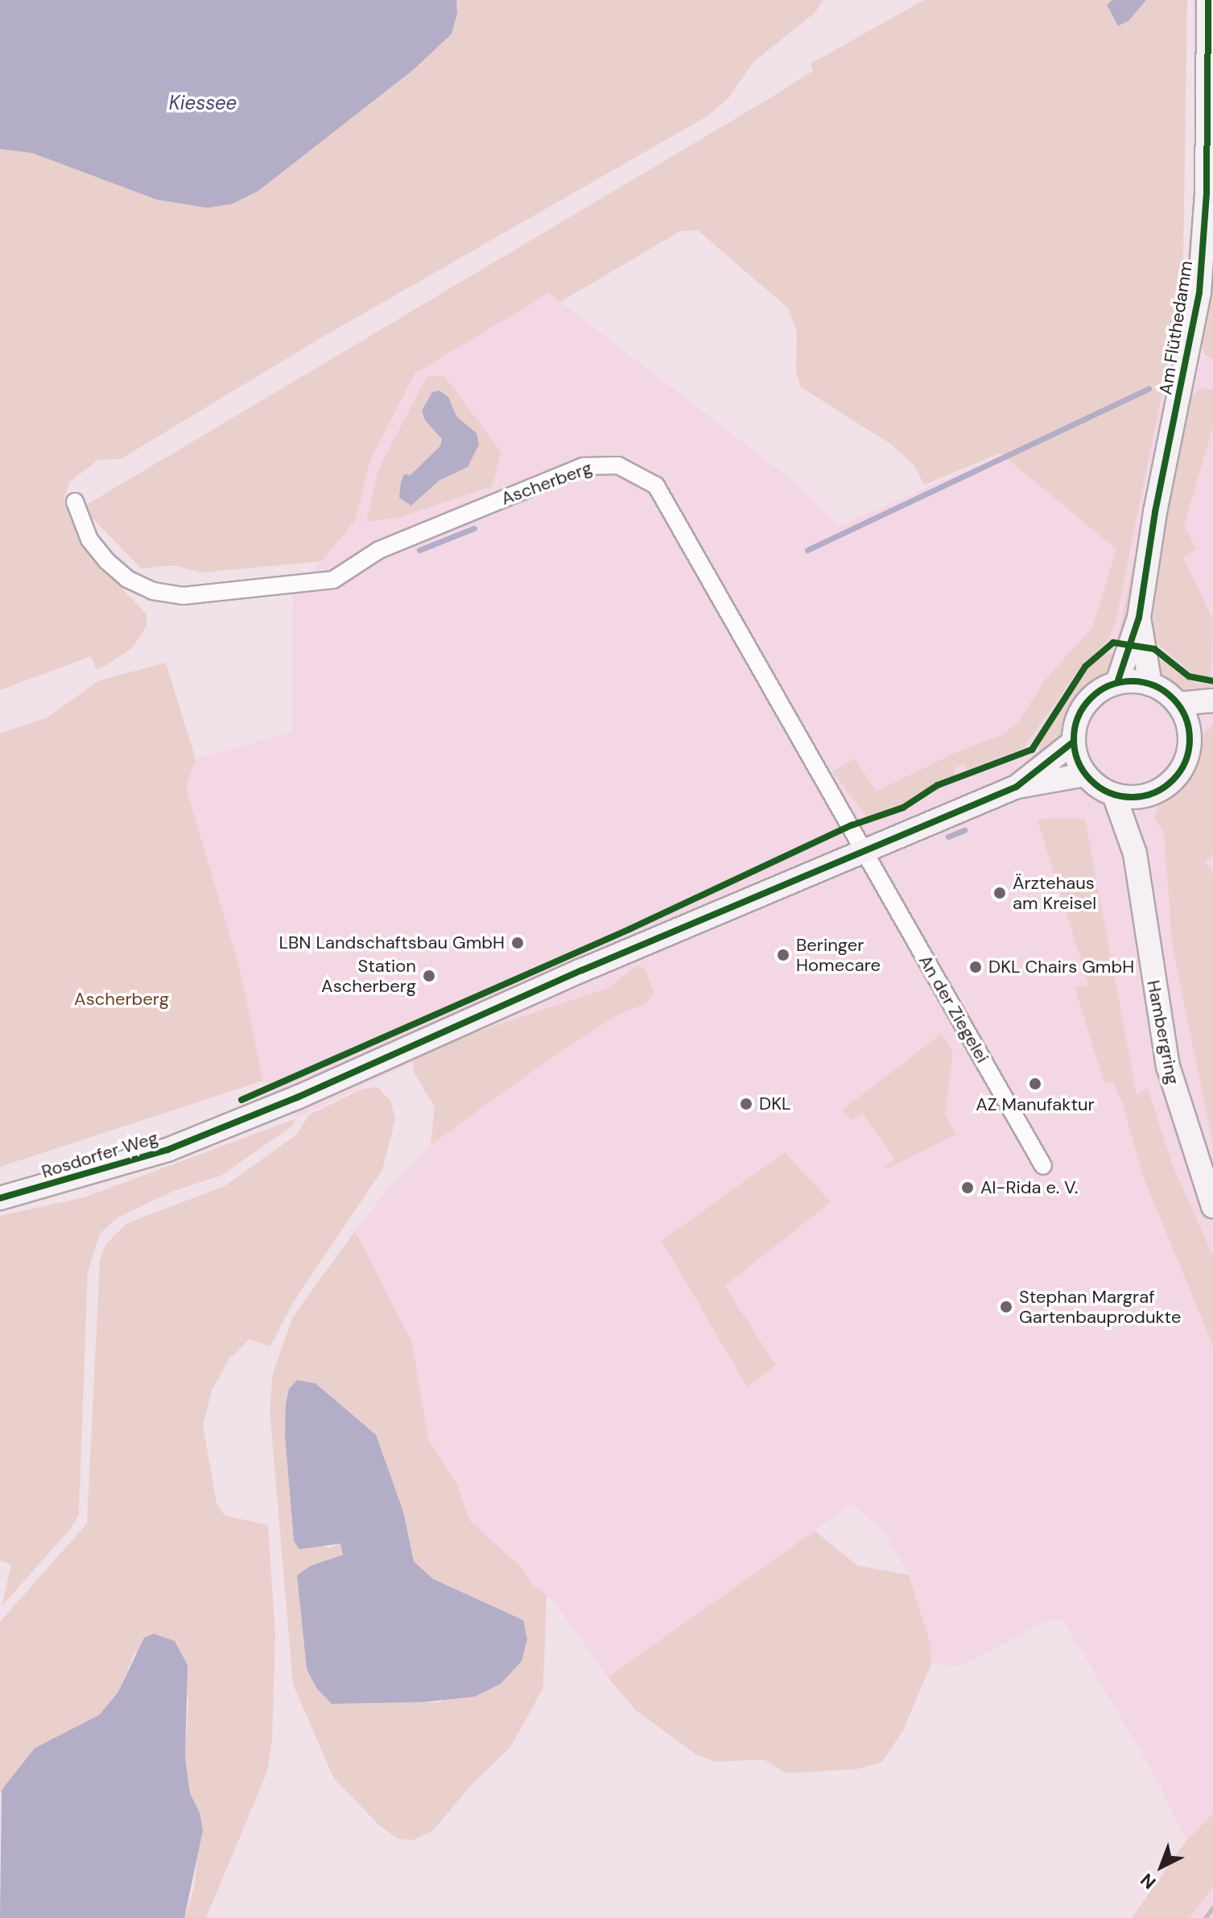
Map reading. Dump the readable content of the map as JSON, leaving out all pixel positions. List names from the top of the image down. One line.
{"streets":{"main road":["Am Flüthedamm","Hambergring","Rosdorfer Weg"],"street":["Ascherberg","An der Ziegelei"]},"crossings":[["Am Flüthedamm","Hambergring"],["Ascherberg","An der Ziegelei"],["Ascherberg","Rosdorfer Weg"],["An der Ziegelei","Rosdorfer Weg"]],"water":["Kiessee"],"parks":["Ascherberg"],"places":["Ärztehaus am Kreisel","LBN Landschaftsbau GmbH","Beringer Homecare","DKL Chairs GmbH","Station Ascherberg","AZ Manufaktur","DKL","Al-Rida e. V.","Stephan Margraf Gartenbauprodukte"],"north":"bottom left"}
